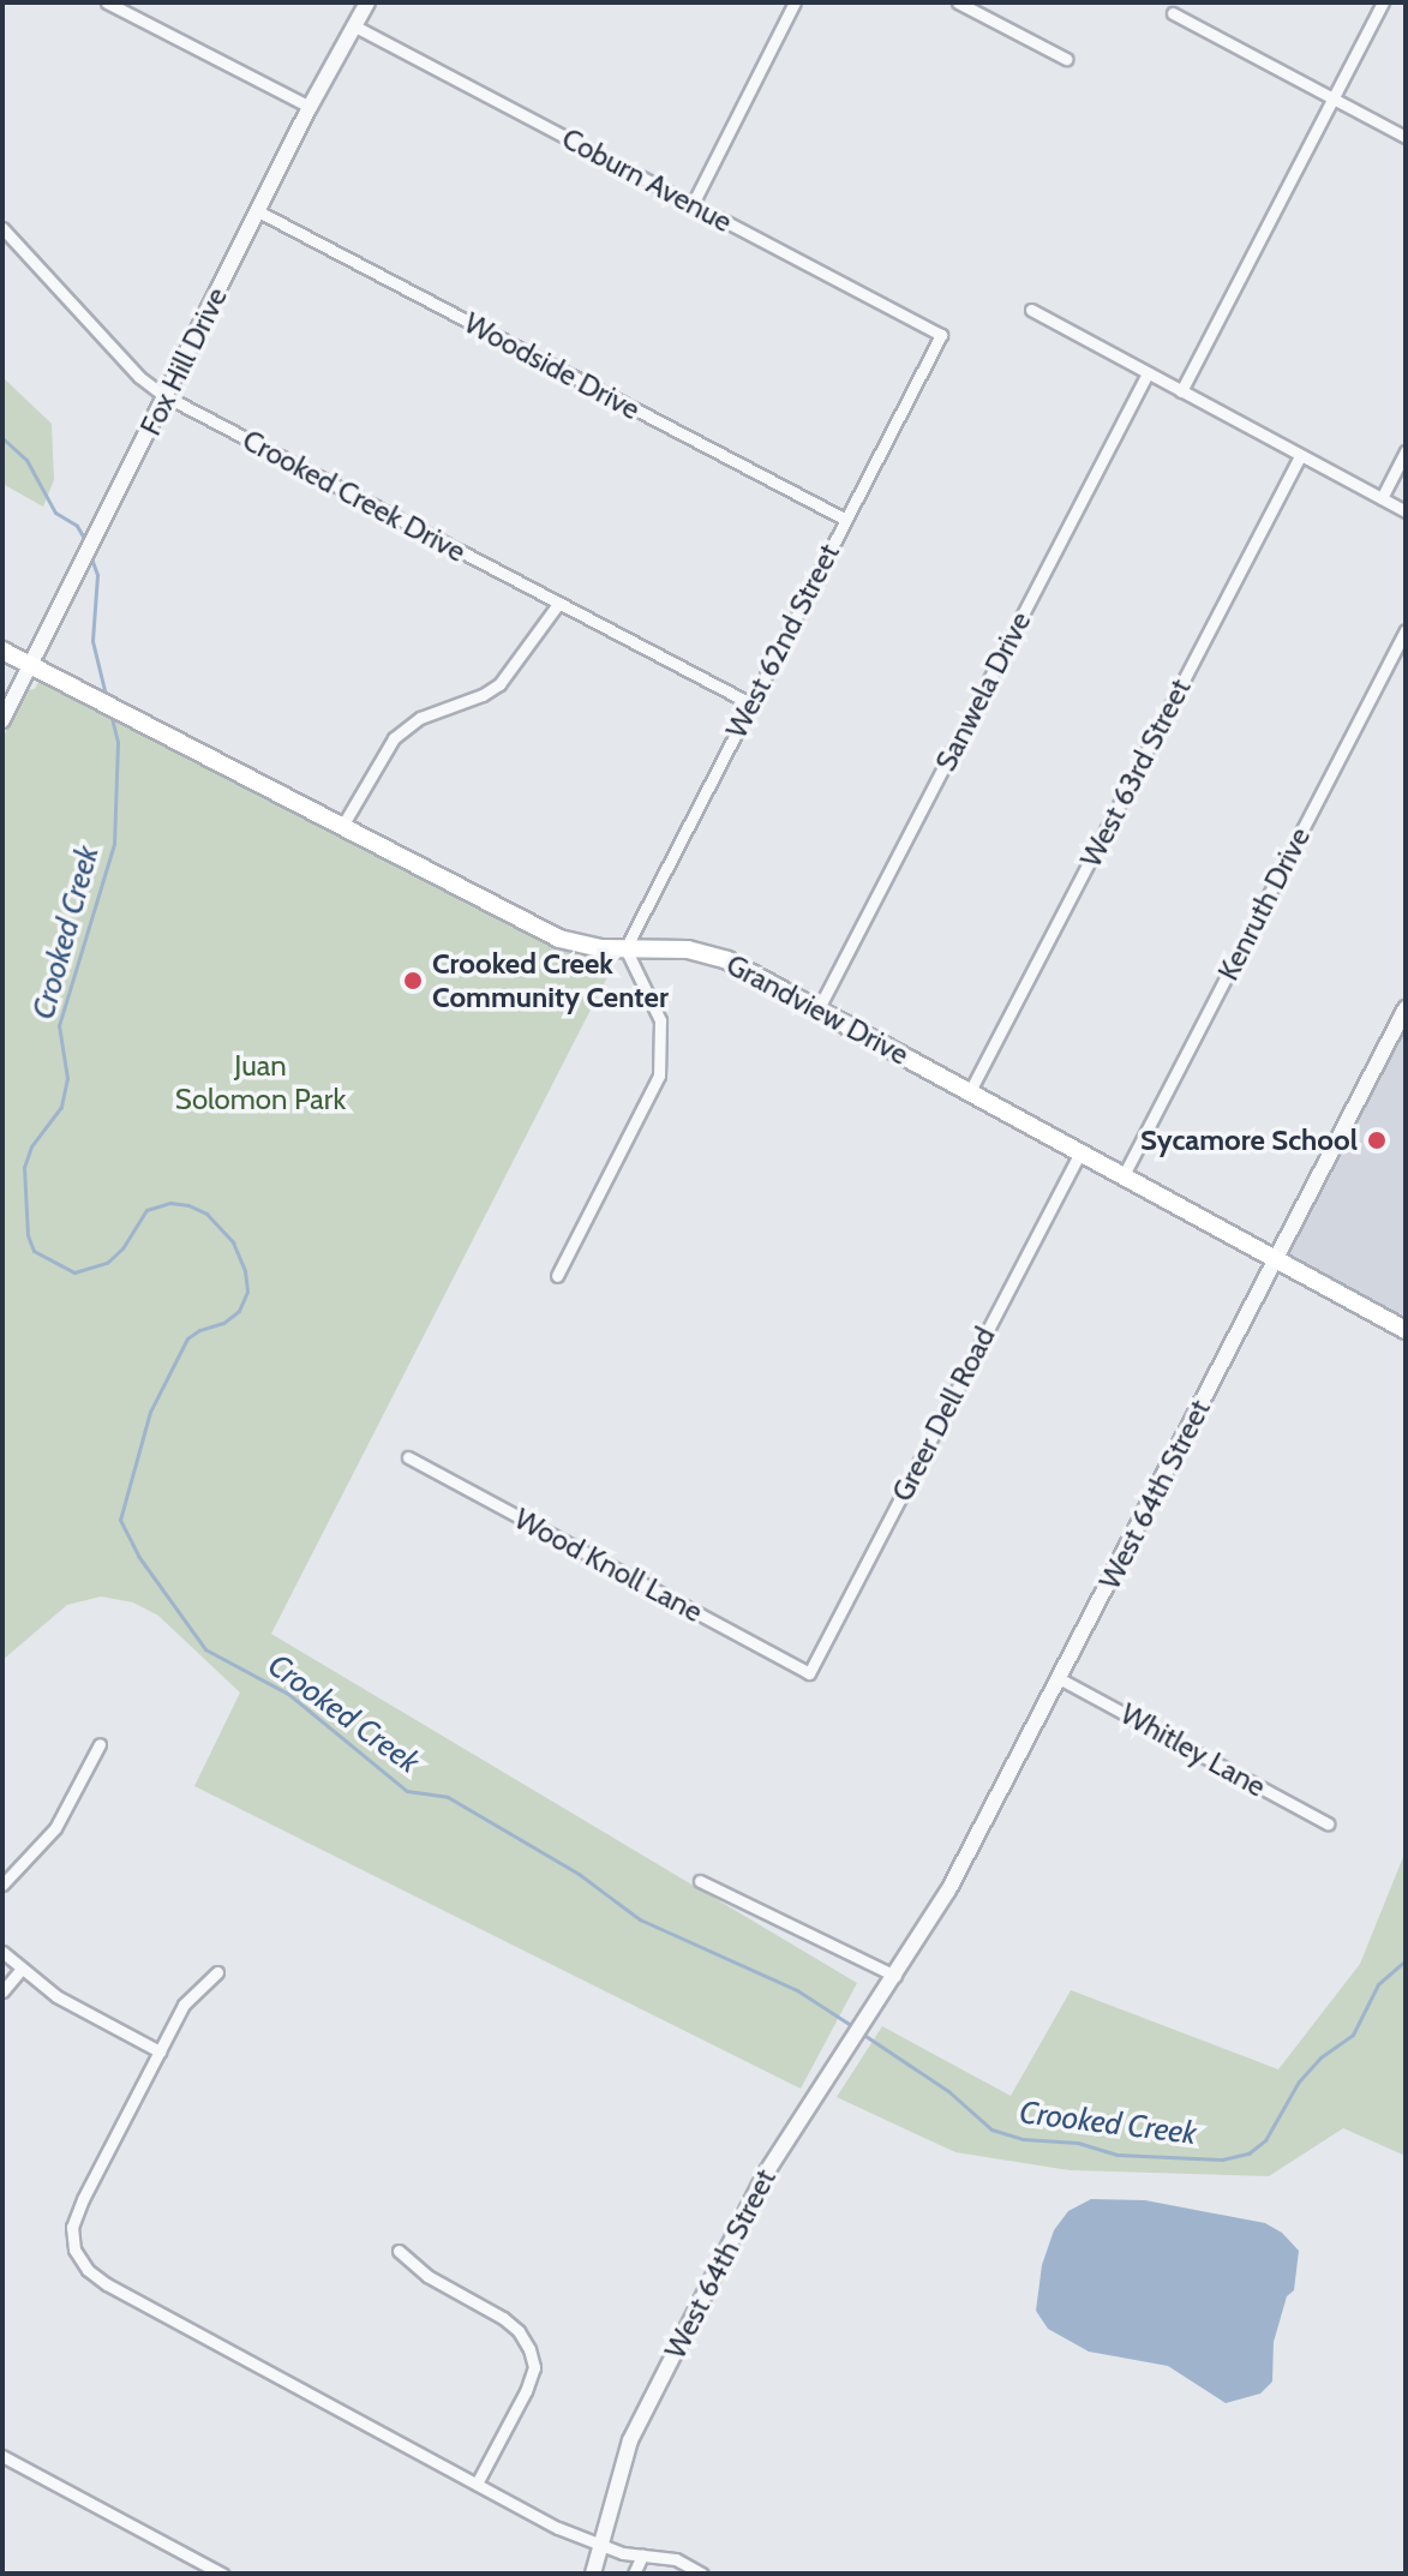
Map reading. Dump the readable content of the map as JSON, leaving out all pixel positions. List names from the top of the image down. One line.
{"streets":{"main road":["Grandview Drive"],"street":["Coburn Avenue","Fox Hill Drive","Woodside Drive","Crooked Creek Drive","West 62nd Street","Sanwela Drive","West 63rd Street","Kenruth Drive","Greer Dell Road","West 64th Street","Wood Knoll Lane","Whitley Lane"]},"crossings":[["Coburn Avenue","Fox Hill Drive"],["Coburn Avenue","West 62nd Street"],["Fox Hill Drive","Woodside Drive"],["Fox Hill Drive","Crooked Creek Drive"],["Fox Hill Drive","Grandview Drive"],["Woodside Drive","West 62nd Street"],["Crooked Creek Drive","West 62nd Street"],["West 62nd Street","Grandview Drive"],["Sanwela Drive","Grandview Drive"],["West 63rd Street","Grandview Drive"],["Kenruth Drive","Grandview Drive"],["Grandview Drive","Greer Dell Road"],["Grandview Drive","West 64th Street"],["Greer Dell Road","Wood Knoll Lane"],["West 64th Street","Whitley Lane"]],"water":["Crooked Creek"],"parks":["Juan Solomon Park"],"places":["Crooked Creek Community Center","Sycamore School"]}
